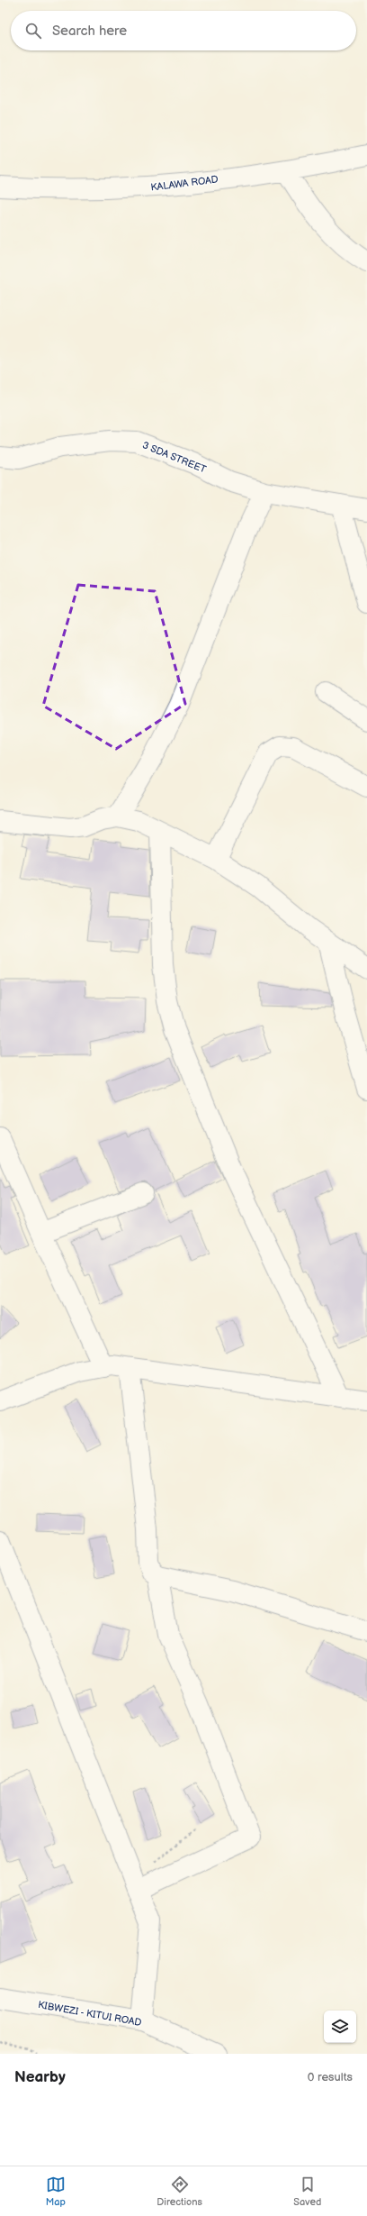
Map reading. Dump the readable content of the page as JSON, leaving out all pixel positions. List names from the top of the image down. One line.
{"streets":{"street":["KALAWA ROAD","3 SDA STREET","KIBWEZI - KITUI ROAD"]},"page":{"search":"Search here","heading":["Nearby","0 results"],"nav":["Map","Directions","Saved"]}}
